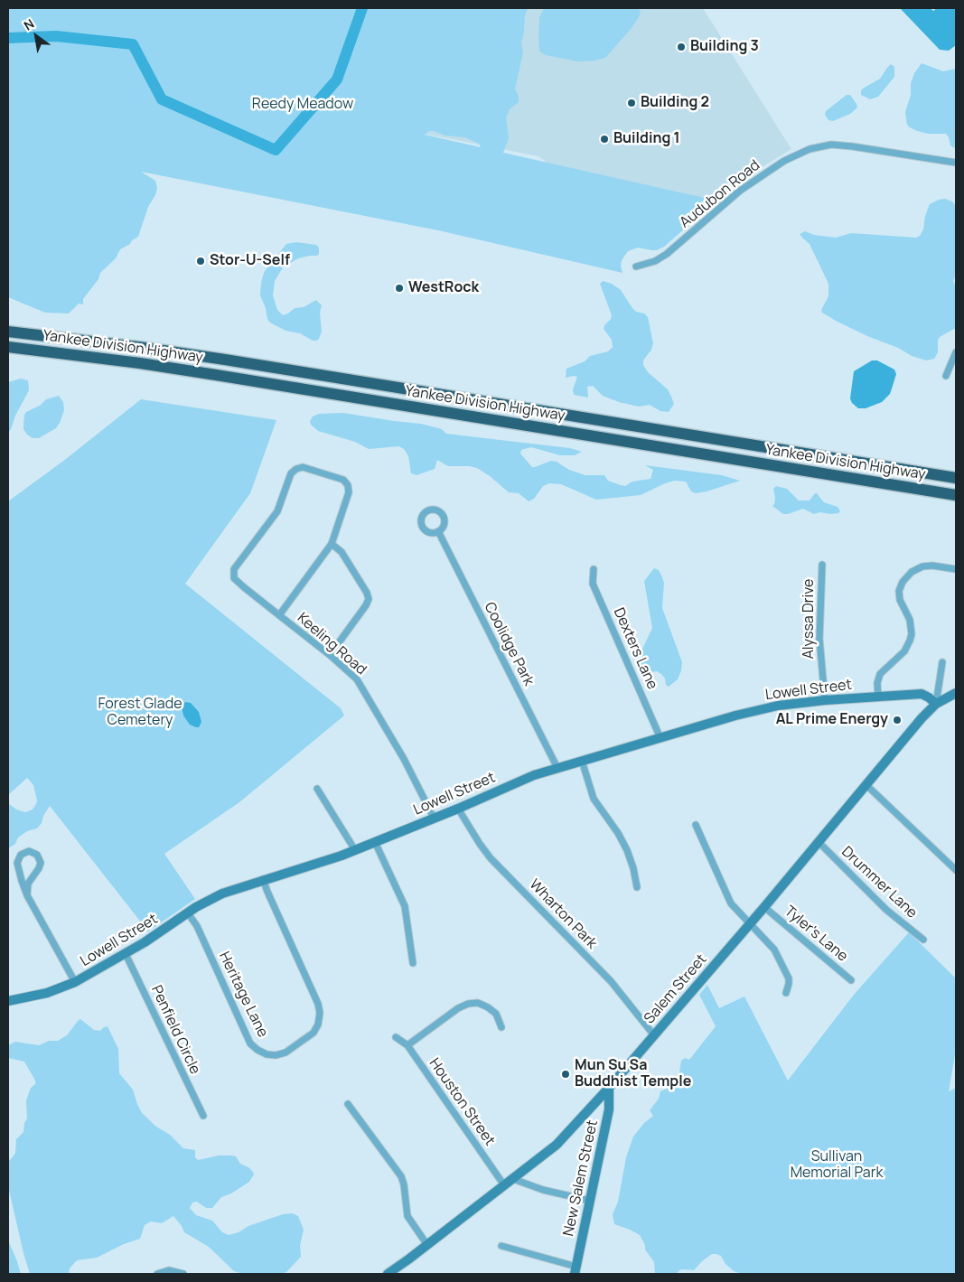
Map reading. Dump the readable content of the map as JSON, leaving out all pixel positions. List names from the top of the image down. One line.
{"streets":{"highway":["Yankee Division Highway"],"main road":["Lowell Street","Salem Street","New Salem Street"],"street":["Audubon Road","Alyssa Drive","Keeling Road","Coolidge Park","Dexters Lane","Drummer Lane","Wharton Park","Tyler's Lane","Heritage Lane","Penfield Circle","Houston Street"]},"crossings":[["Alyssa Drive","Lowell Street"],["Keeling Road","Lowell Street"],["Coolidge Park","Lowell Street"],["Dexters Lane","Lowell Street"],["Lowell Street","Wharton Park"],["Lowell Street","Salem Street"],["Lowell Street","Heritage Lane"],["Lowell Street","Penfield Circle"],["Drummer Lane","Salem Street"],["Wharton Park","Salem Street"],["Tyler's Lane","Salem Street"],["Salem Street","Houston Street"],["Salem Street","New Salem Street"]],"parks":["Reedy Meadow","Forest Glade Cemetery","Sullivan Memorial Park"],"places":["Building 3","Building 2","Building 1","Stor-U-Self","WestRock","AL Prime Energy","Mun Su Sa Buddhist Temple"],"north":"top left"}
